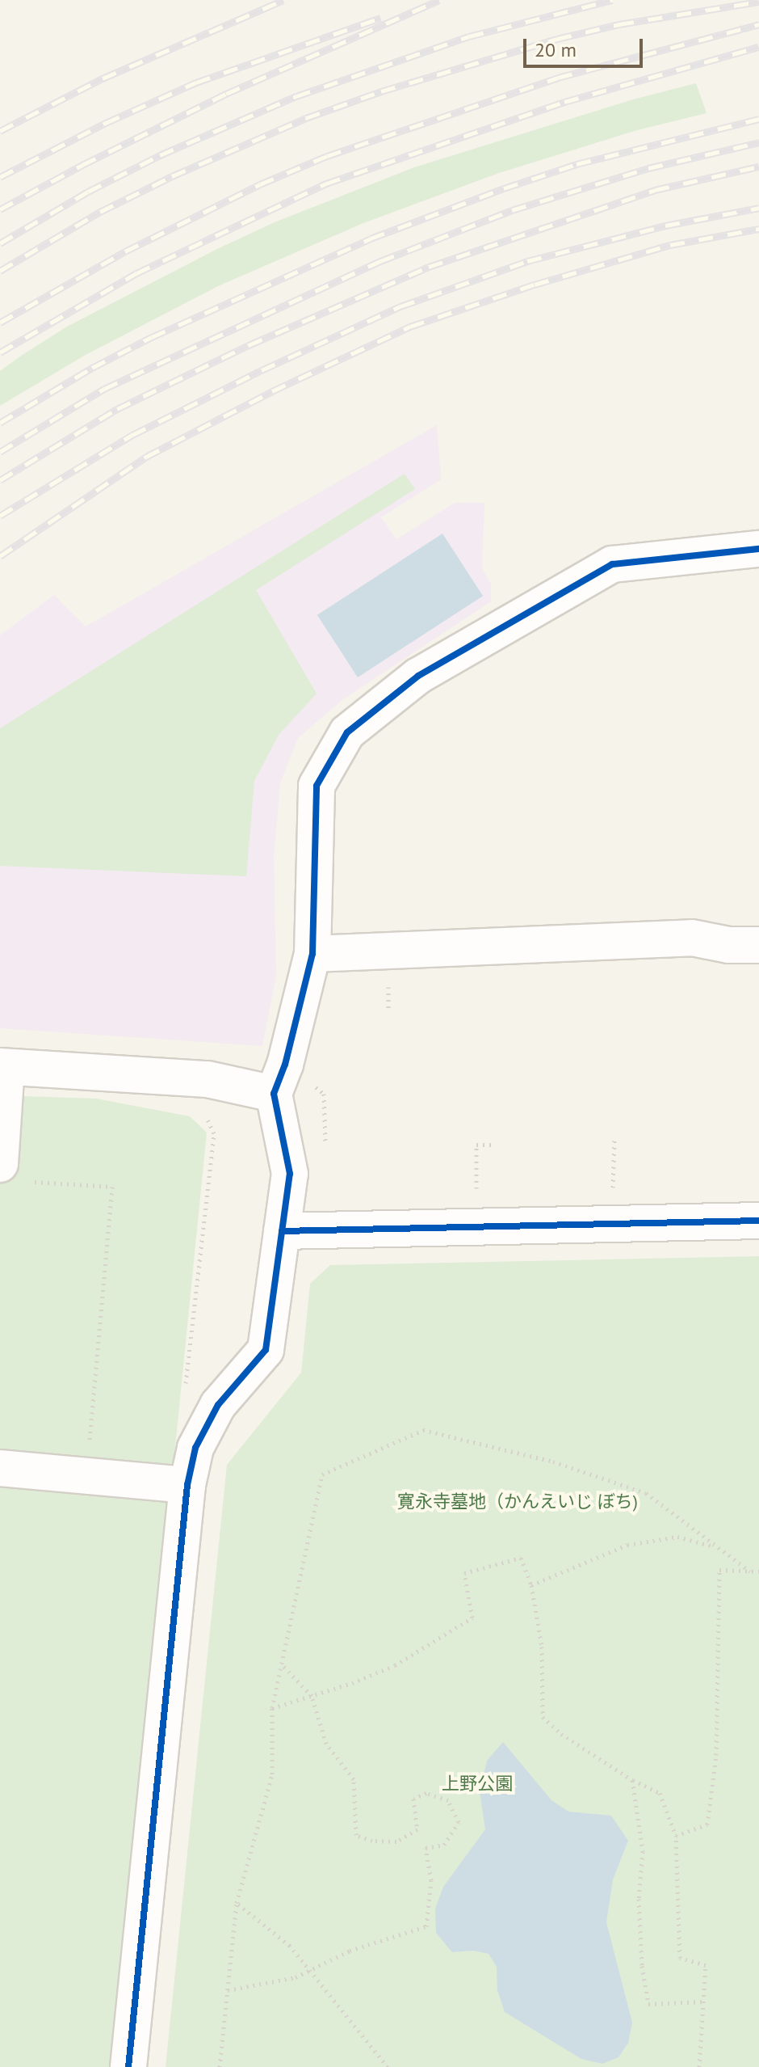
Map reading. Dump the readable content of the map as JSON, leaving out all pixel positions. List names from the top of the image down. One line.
{"parks":["寛永寺墓地（かんえいじ ぼち)","上野公園"],"scale_bar":"20 m"}
